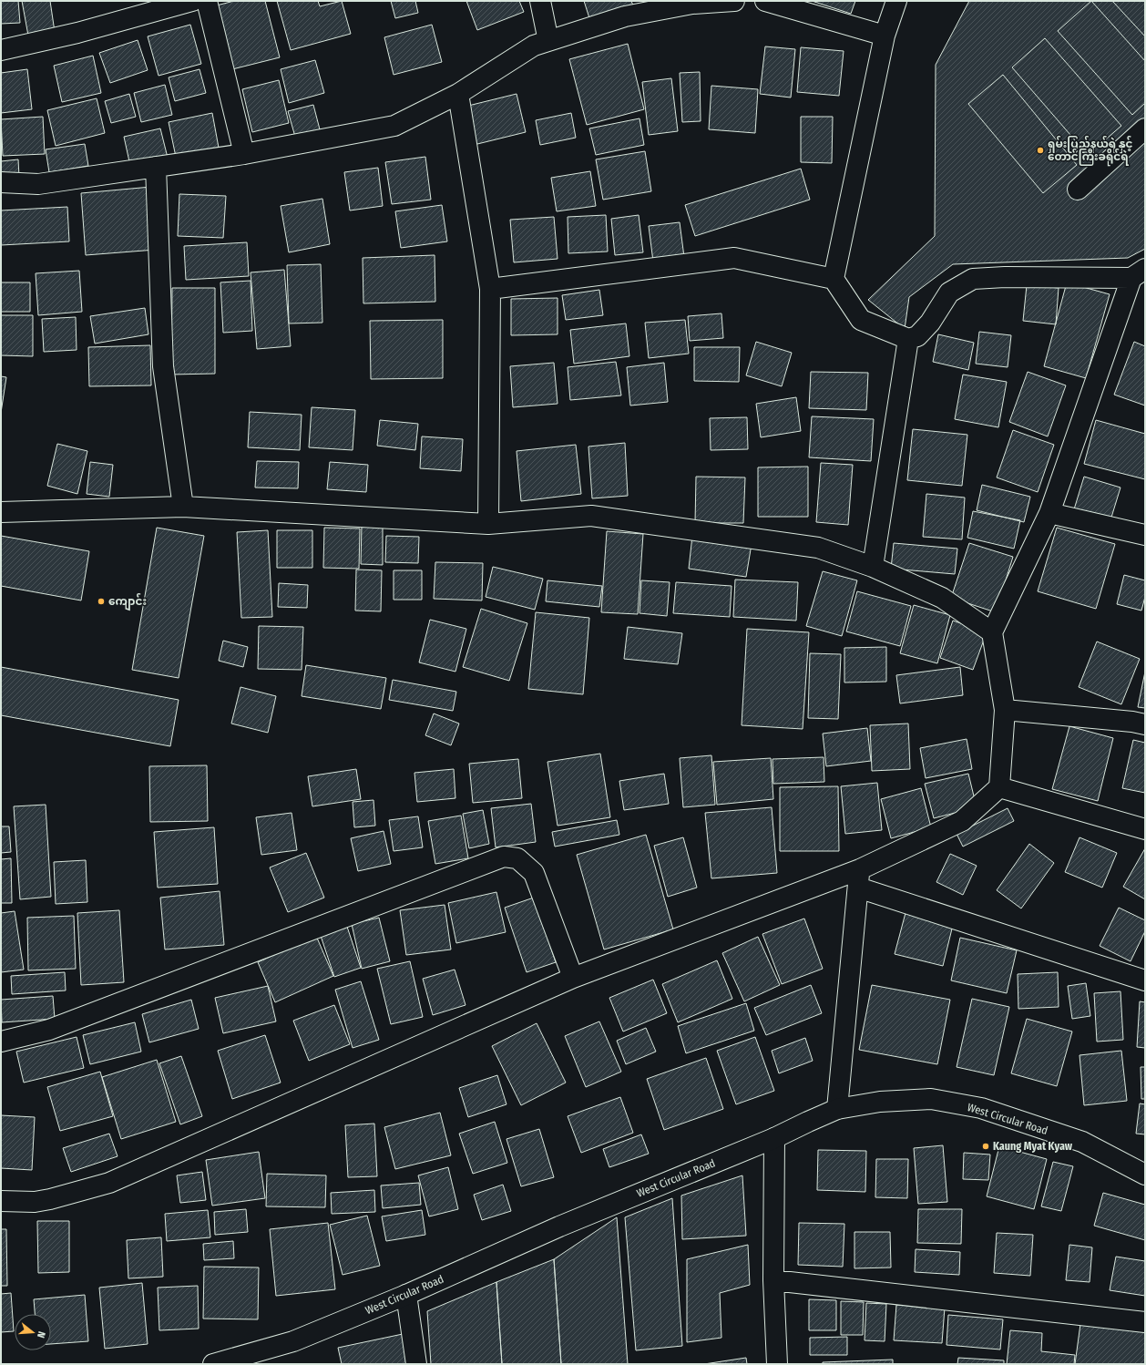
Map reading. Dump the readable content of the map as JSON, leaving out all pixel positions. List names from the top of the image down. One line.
{"streets":{"street":["West Circular Road"]},"places":["ရှမ်းပြည်နယ်ရဲ နှင့် တောင်ကြီးခရိုင်ရဲ","ကျောင်း","Kaung Myat Kyaw"],"north":"right"}
